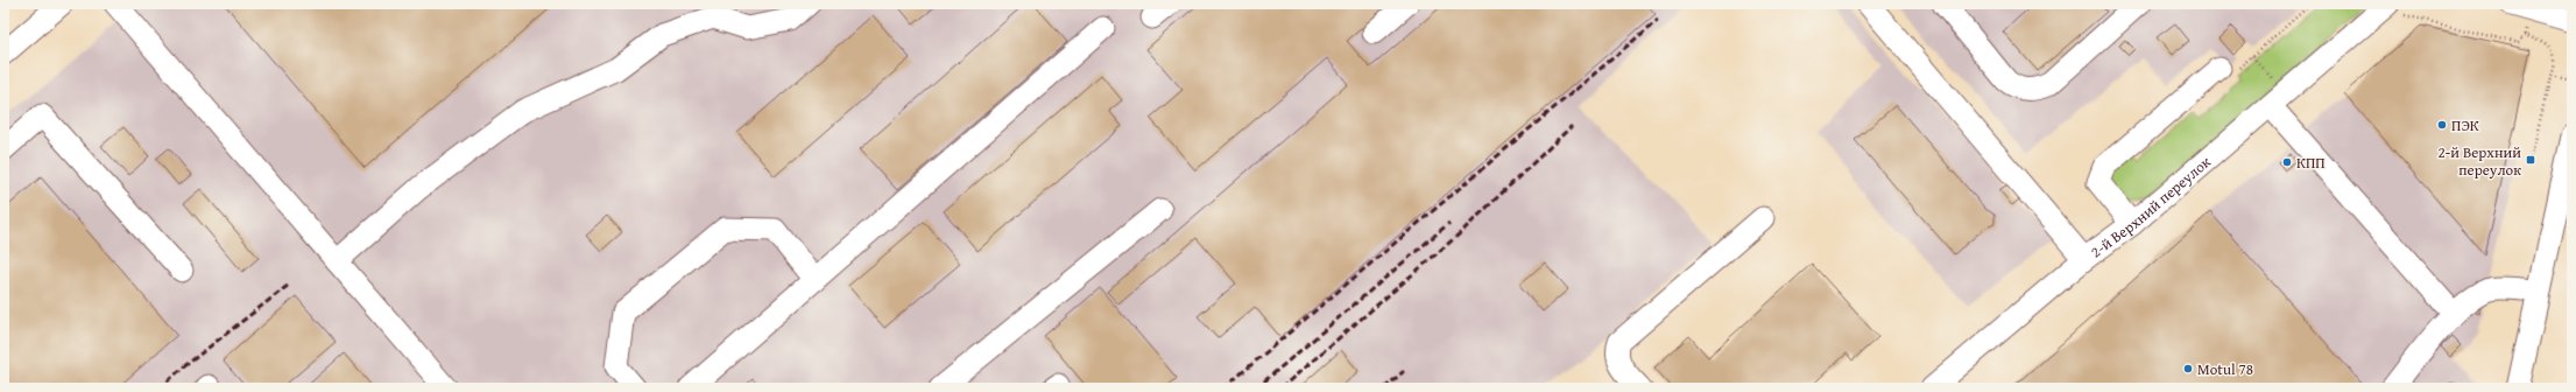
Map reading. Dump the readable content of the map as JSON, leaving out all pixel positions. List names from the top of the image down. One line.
{"streets":{"street":["2-й Верхний переулок"]},"places":{"other":["ПЭК","КПП","Motul 78"],"transit":["2-й Верхний переулок"]}}
